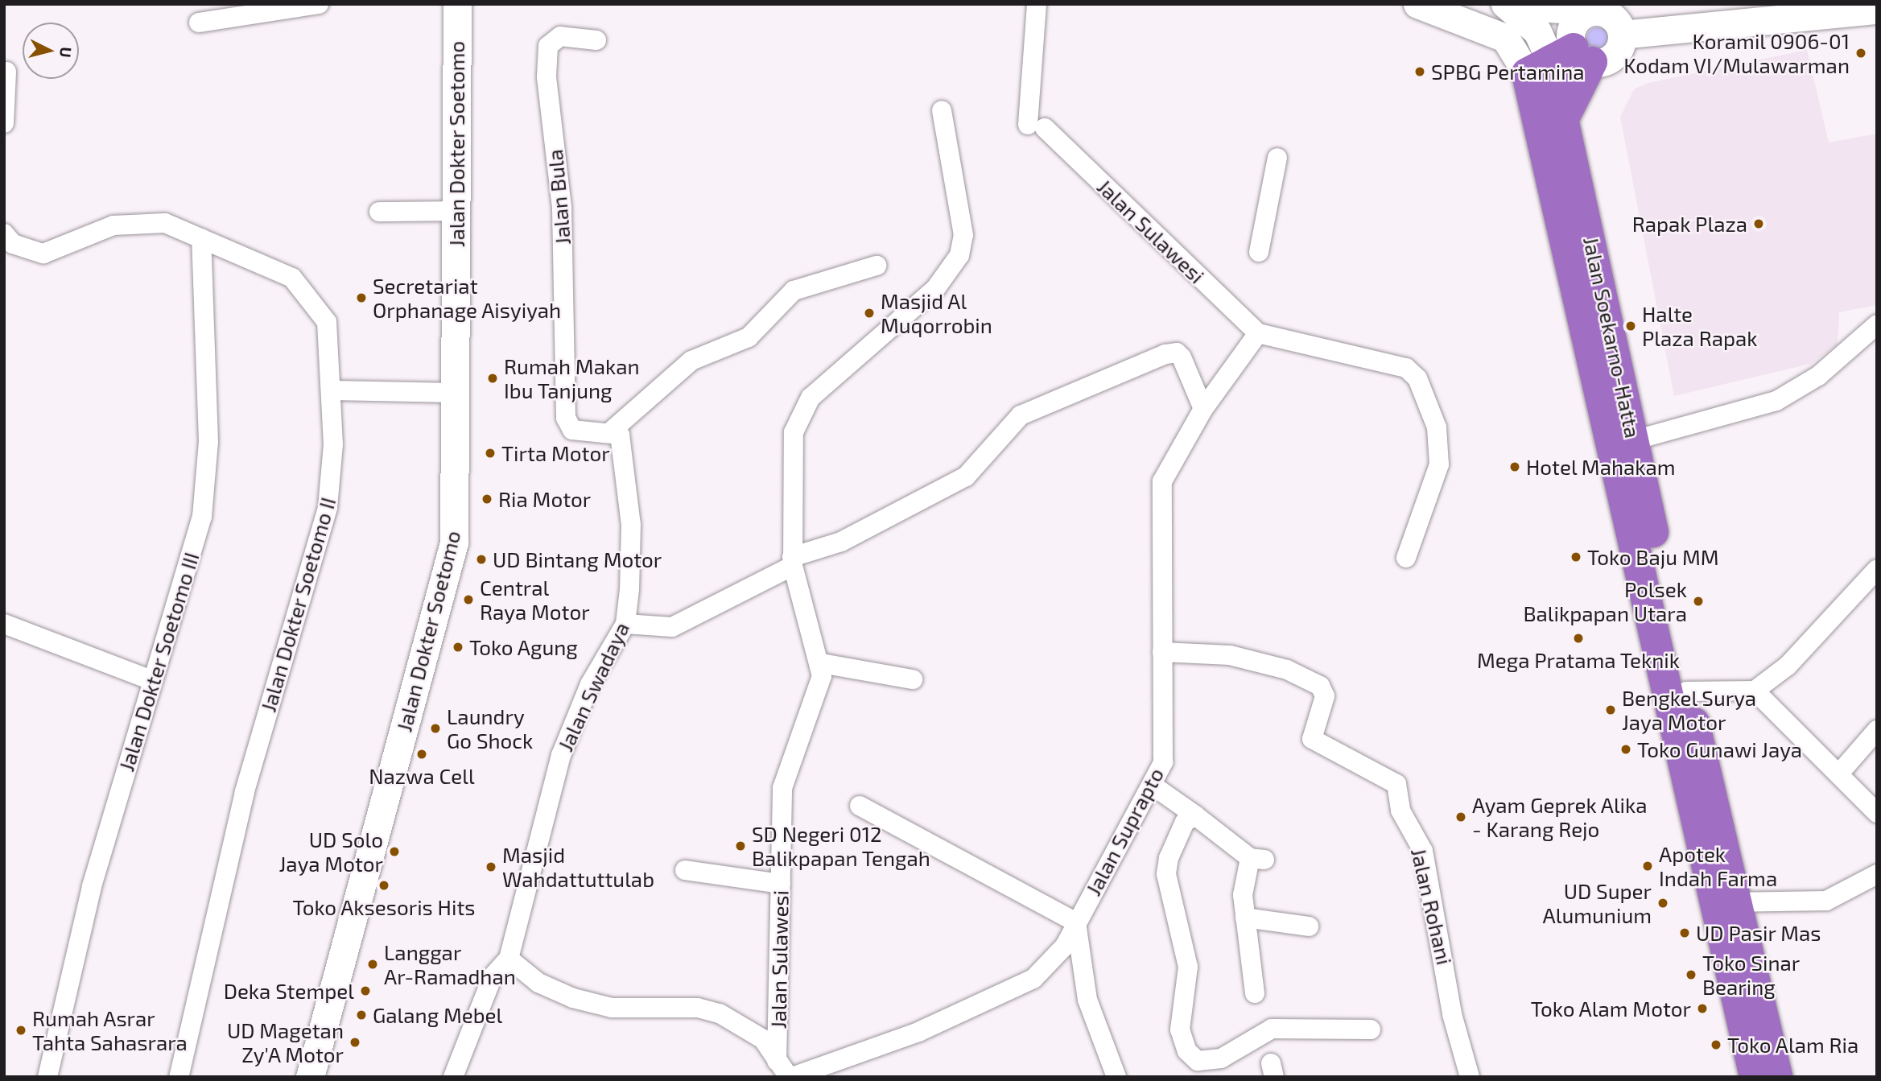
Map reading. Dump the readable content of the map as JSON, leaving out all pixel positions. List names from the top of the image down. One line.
{"streets":{"highway":["Jalan Soekarno-Hatta"],"street":["Jalan Dokter Soetomo","Jalan Bula","Jalan Sulawesi","Jalan Dokter Soetomo II","Jalan Dokter Soetomo III","Jalan Swadaya","Jalan Suprapto","Jalan Rohani"]},"crossings":[["Jalan Bula","Jalan Swadaya"],["Jalan Sulawesi","Jalan Suprapto"],["Jalan Dokter Soetomo II","Jalan Dokter Soetomo III"],["Jalan Suprapto","Jalan Rohani"]],"places":["Koramil 0906-01 Kodam VI/Mulawarman","SPBG Pertamina","Rapak Plaza","Secretariat Orphanage Aisyiyah","Masjid Al Muqorrobin","Halte Plaza Rapak","Rumah Makan Ibu Tanjung","Tirta Motor","Hotel Mahakam","Ria Motor","Toko Baju MM","UD Bintang Motor","Central Raya Motor","Polsek Balikpapan Utara","Mega Pratama Teknik","Toko Agung","Bengkel Surya Jaya Motor","Laundry Go Shock","Toko Gunawi Jaya","Nazwa Cell","Ayam Geprek Alika - Karang Rejo","SD Negeri 012 Balikpapan Tengah","UD Solo Jaya Motor","Apotek Indah Farma","Masjid Wahdattuttulab","Toko Aksesoris Hits","UD Super Alumunium","UD Pasir Mas","Langgar Ar-Ramadhan","Toko Sinar Bearing","Deka Stempel","Toko Alam Motor","Galang Mebel","Rumah Asrar Tahta Sahasrara","UD Magetan Zy'A Motor","Toko Alam Ria"],"north":"right"}
